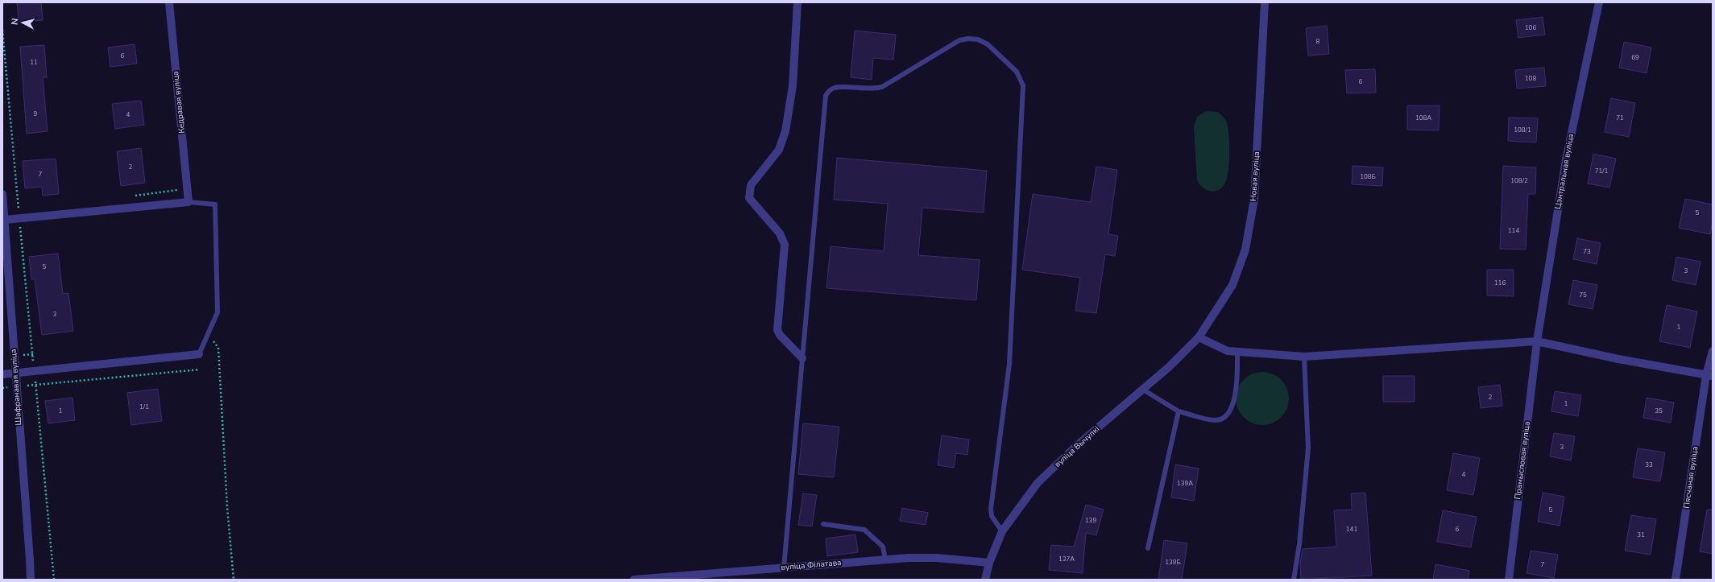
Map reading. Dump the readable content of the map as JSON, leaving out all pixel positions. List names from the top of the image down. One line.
{"streets":{"street":["Кедравая вуліца","Цэнтральная вуліца","Новая вуліца","Шафранавая вуліца","вуліца Вычулкі","Прамысловая вуліца","Пясчаная вуліца","вуліца Філатава"]},"crossings":[["Цэнтральная вуліца","Прамысловая вуліца"],["Новая вуліца","вуліца Вычулкі"],["вуліца Вычулкі","вуліца Філатава"]],"house_numbers":["106","8","6","69","11","108","6","9","4","108А","71","108/1","2","71/1","7","108Б","108/2","5","114","73","5","3","116","75","3","1","2","1","1/1","1","35","3","33","4","139А","5","139","141","6","31","137А","139Б","7"],"north":"left"}
